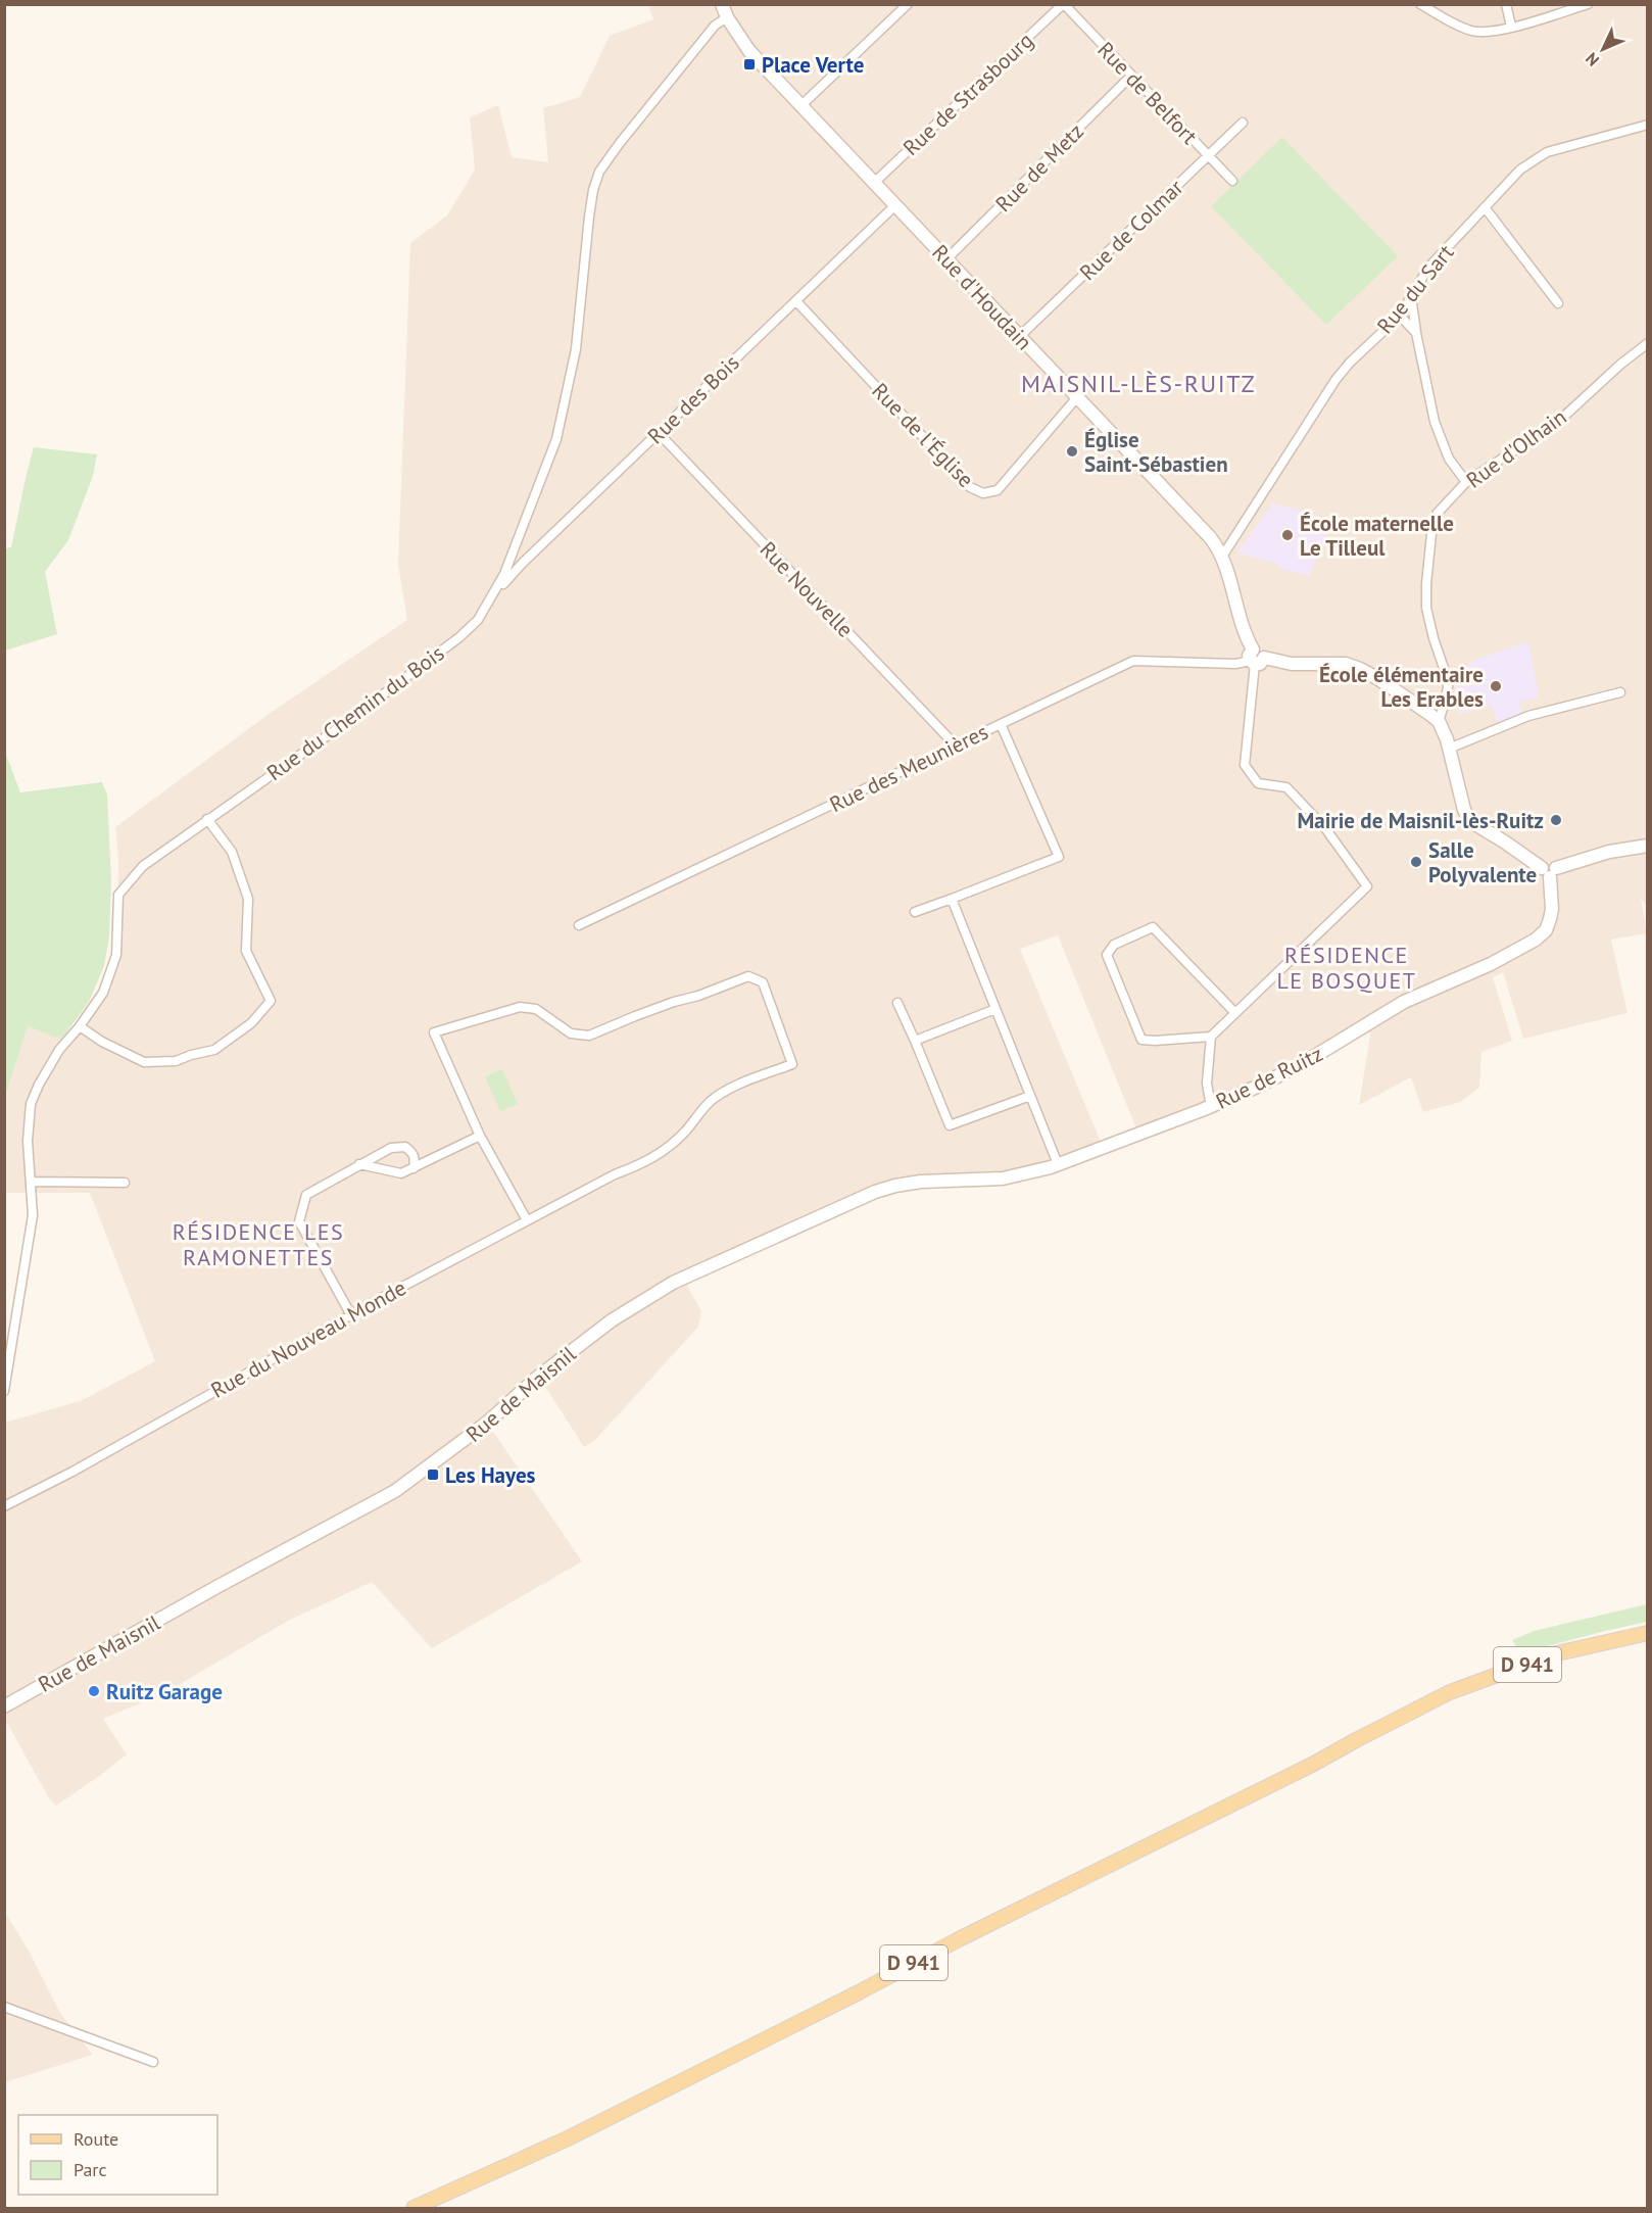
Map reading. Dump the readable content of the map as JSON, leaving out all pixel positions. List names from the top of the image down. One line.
{"streets":{"main road":["D 941"],"street":["Rue de Belfort","Rue de Strasbourg","Rue de Metz","Rue de Colmar","Rue du Sart","Rue d'Houdain","Rue des Bois","Rue de l'Église","Rue d'Olhain","Rue Nouvelle","Rue du Chemin du Bois","Rue des Meunières","Rue de Ruitz","Rue du Nouveau Monde","Rue de Maisnil"]},"crossings":[["Rue de Belfort","Rue de Strasbourg"],["Rue de Belfort","Rue de Metz"],["Rue de Belfort","Rue de Colmar"],["Rue de Strasbourg","Rue d'Houdain"],["Rue de Metz","Rue d'Houdain"],["Rue de Colmar","Rue d'Houdain"],["Rue du Sart","Rue d'Houdain"],["Rue d'Houdain","Rue des Bois"],["Rue d'Houdain","Rue de l'Église"],["Rue d'Houdain","Rue du Chemin du Bois"],["Rue d'Houdain","Rue des Meunières"],["Rue des Bois","Rue de l'Église"],["Rue des Bois","Rue Nouvelle"],["Rue des Bois","Rue du Chemin du Bois"],["Rue Nouvelle","Rue des Meunières"],["Rue de Ruitz","Rue de Maisnil"]],"districts":["MAISNIL-LÈS-RUITZ","RÉSIDENCE LE BOSQUET","RÉSIDENCE LES RAMONETTES"],"places":{"transit":["Place Verte","Les Hayes"],"other":["Église Saint-Sébastien","École maternelle Le Tilleul","École élémentaire Les Erables","Mairie de Maisnil-lès-Ruitz","Salle Polyvalente","Ruitz Garage"]},"legend":["Route","Parc"],"north":"bottom left"}
